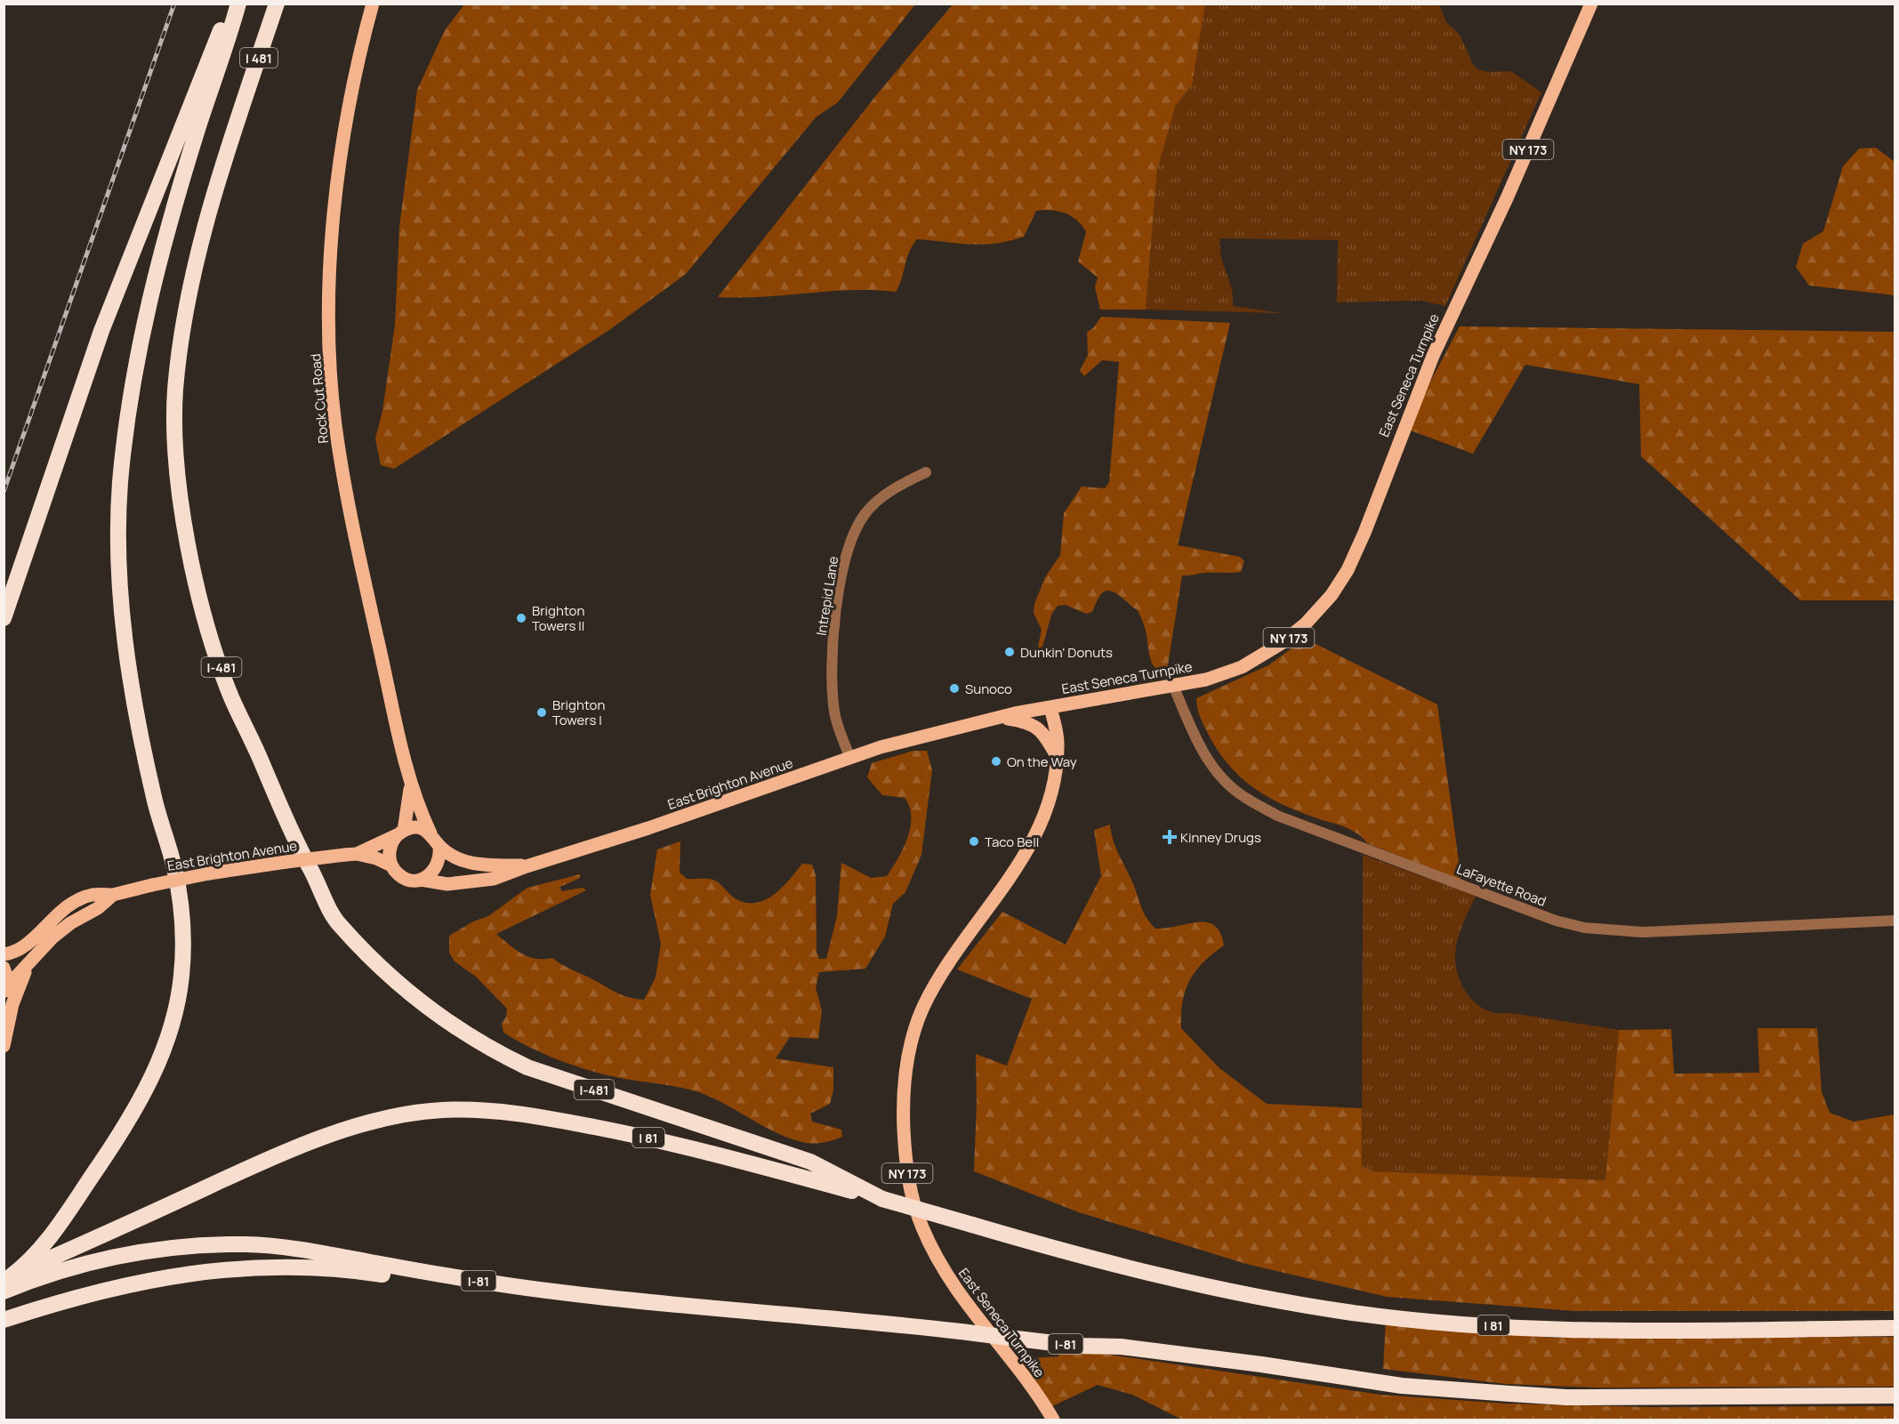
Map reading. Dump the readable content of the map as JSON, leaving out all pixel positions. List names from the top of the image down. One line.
{"streets":{"highway":["I 481","I-481","I 81","I-81"],"main road":["NY 173","East Seneca Turnpike","Rock Cut Road","East Brighton Avenue"],"street":["Intrepid Lane","LaFayette Road"]},"crossings":[["I 481","I-481"],["East Seneca Turnpike","East Brighton Avenue"],["East Seneca Turnpike","LaFayette Road"],["Rock Cut Road","East Brighton Avenue"],["Intrepid Lane","East Brighton Avenue"],["I-481","I 81"]],"places":{"other":["Brighton Towers II","Dunkin' Donuts","Sunoco","Brighton Towers I","On the Way","Taco Bell"],"health":["Kinney Drugs"]}}
